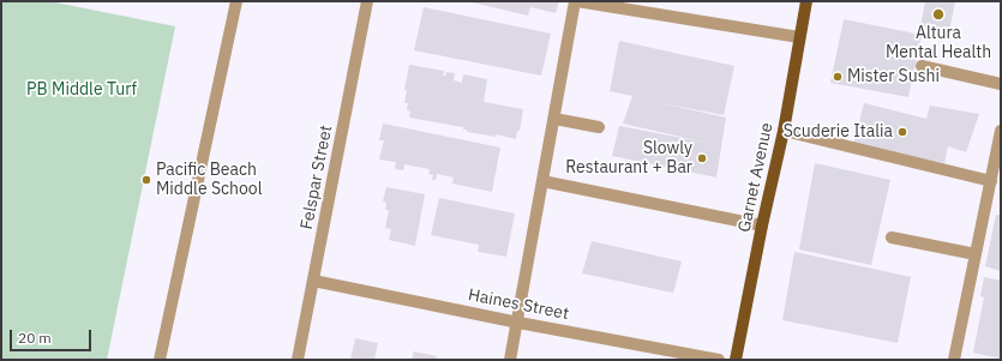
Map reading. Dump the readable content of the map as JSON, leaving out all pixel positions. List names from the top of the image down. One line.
{"streets":{"main road":["Garnet Avenue"],"street":["Felspar Street","Haines Street"]},"crossings":[["Felspar Street","Haines Street"]],"parks":["PB Middle Turf"],"places":["Altura Mental Health","Mister Sushi","Scuderie Italia","Slowly Restaurant + Bar","Pacific Beach Middle School"],"scale_bar":"20 m"}
